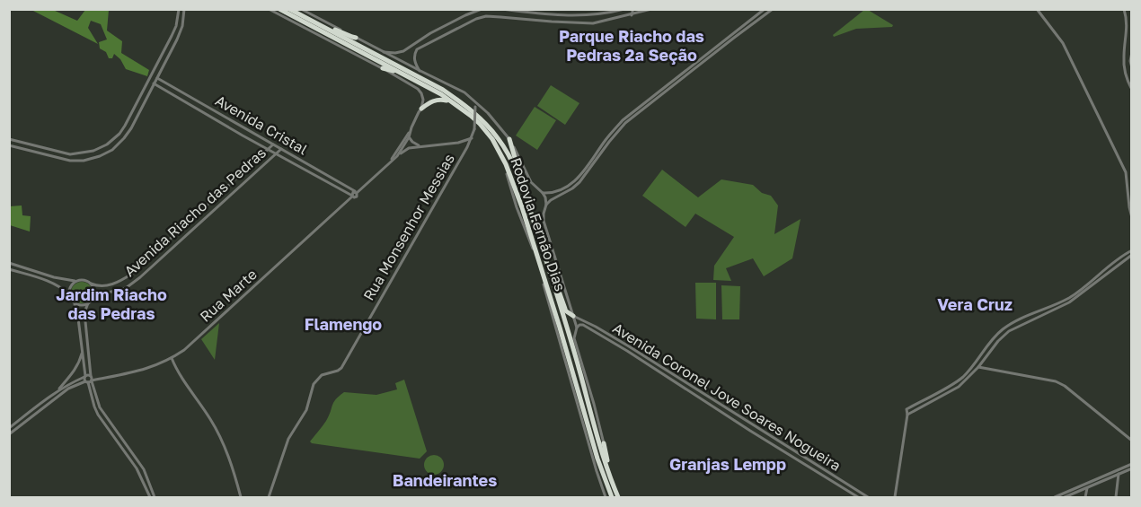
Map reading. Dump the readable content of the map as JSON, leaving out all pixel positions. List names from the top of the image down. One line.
{"streets":{"highway":["Rodovia Fernão Dias"],"street":["Avenida Cristal","Avenida Riacho das Pedras","Rua Monsenhor Messias","Rua Marte","Avenida Coronel Jove Soares Nogueira"]},"crossings":[["Avenida Cristal","Avenida Riacho das Pedras"],["Avenida Cristal","Rua Marte"],["Rodovia Fernão Dias","Rua Monsenhor Messias"],["Rodovia Fernão Dias","Avenida Coronel Jove Soares Nogueira"]],"districts":["Parque Riacho das Pedras 2ª Seção","Jardim Riacho das Pedras","Vera Cruz","Flamengo","Granjas Lempp","Bandeirantes"]}
